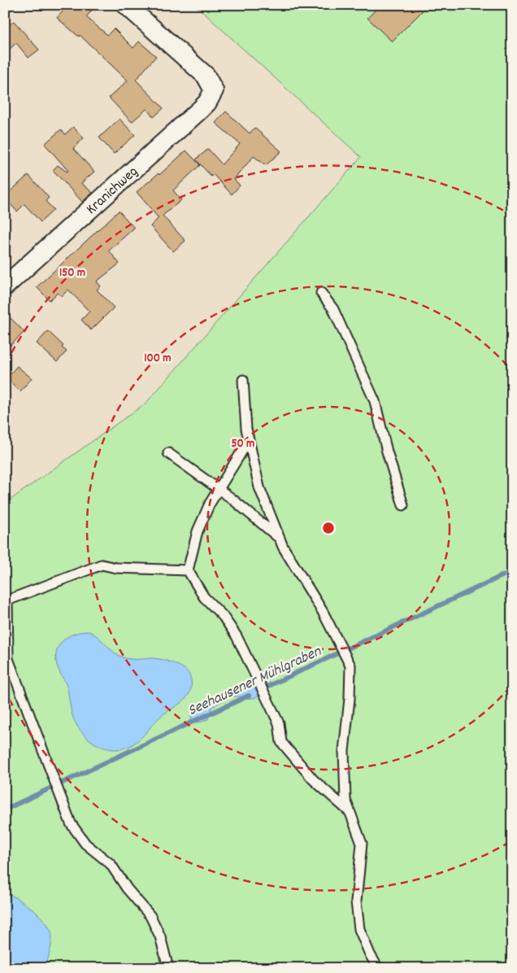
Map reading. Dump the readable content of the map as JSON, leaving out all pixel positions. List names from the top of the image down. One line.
{"streets":{"street":["Kranichweg"]},"water":["Seehausener Mühlgraben"],"rings":["150 m","100 m","50 m"]}
